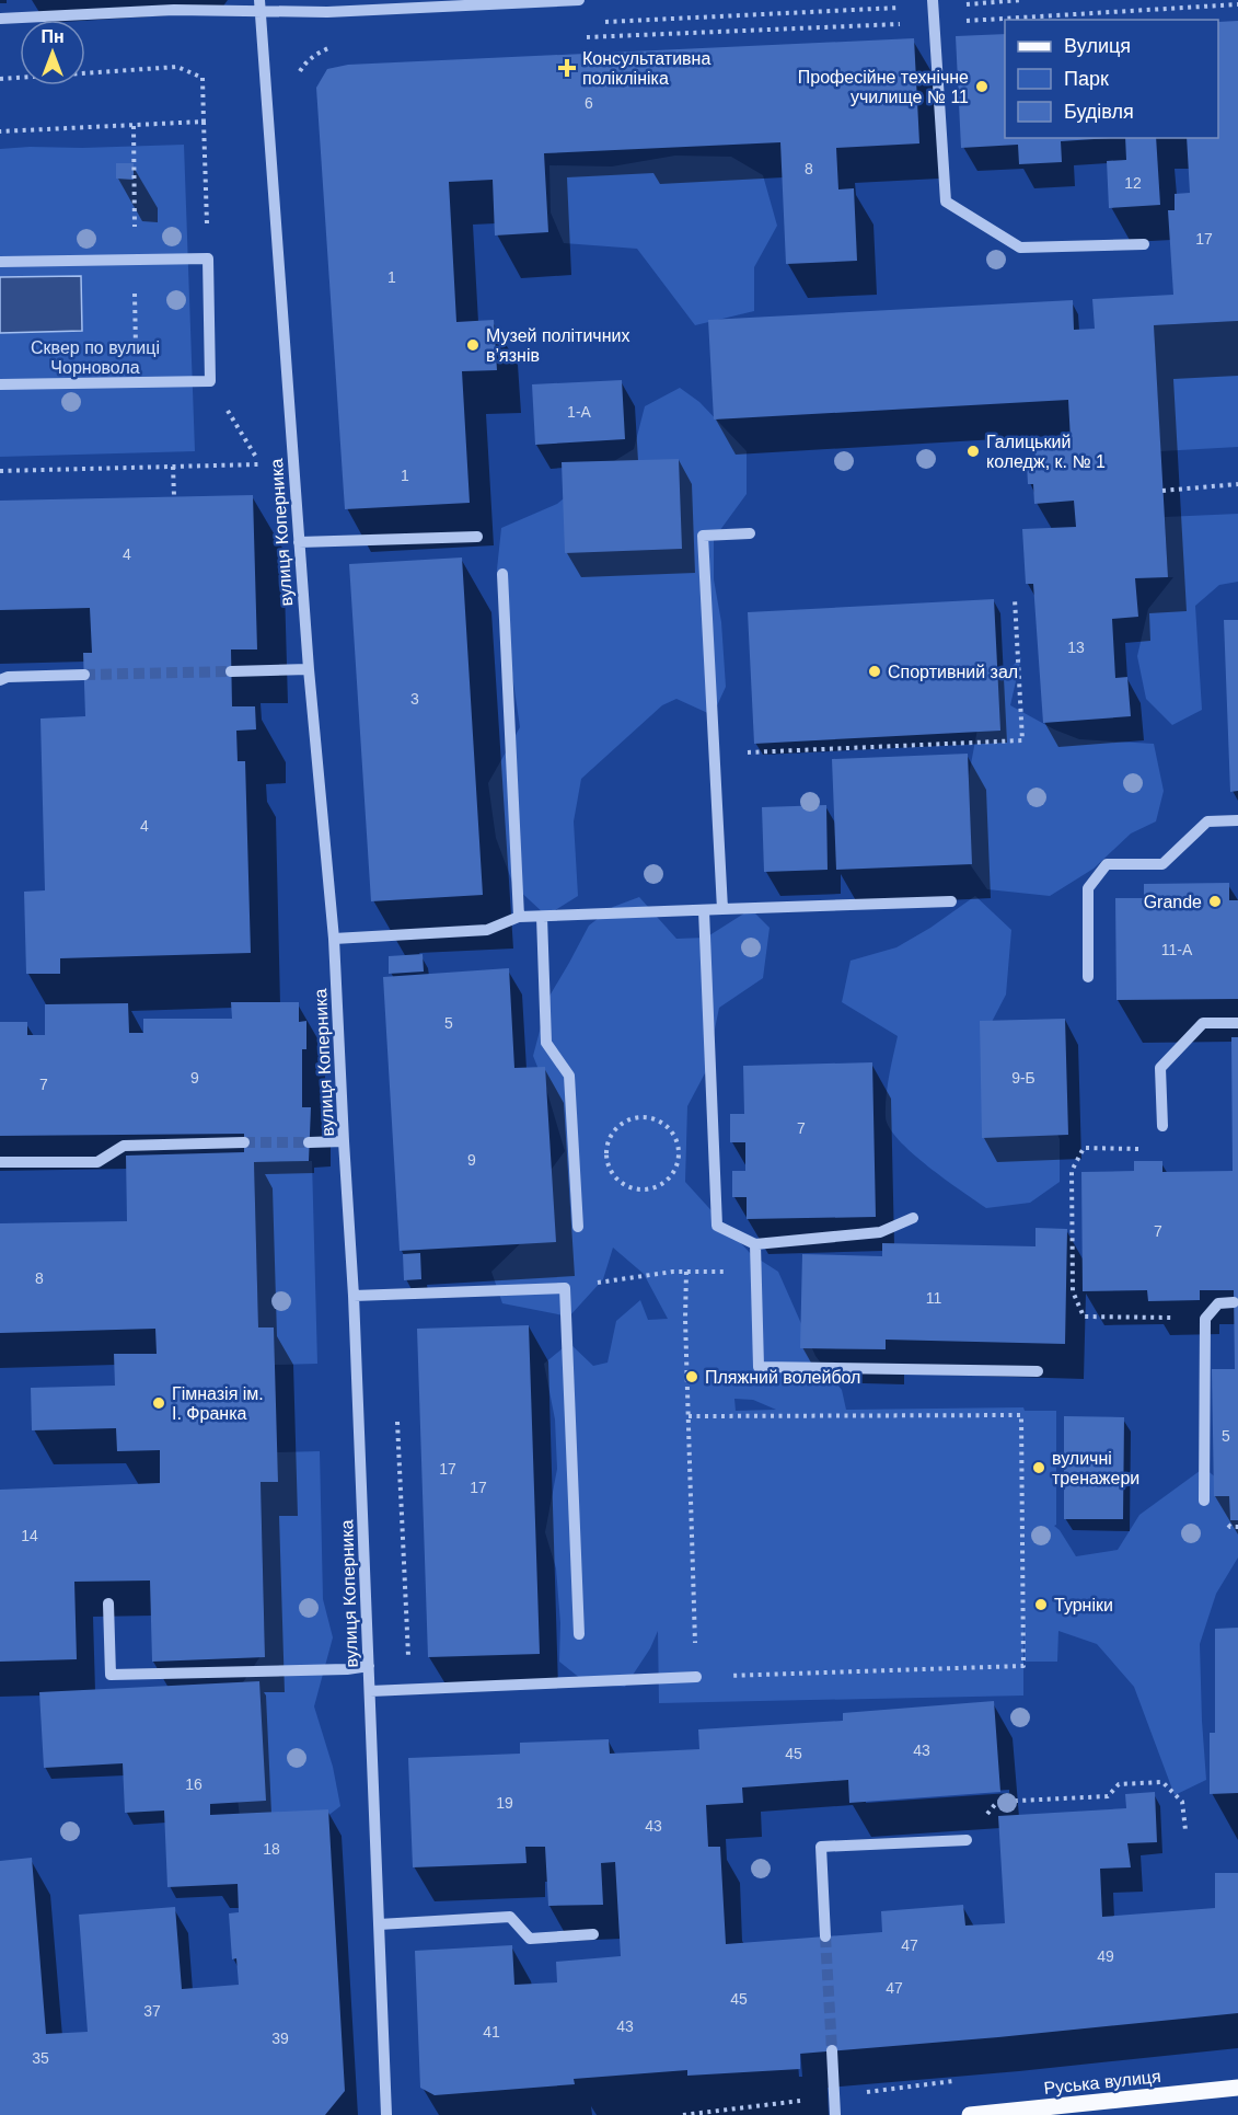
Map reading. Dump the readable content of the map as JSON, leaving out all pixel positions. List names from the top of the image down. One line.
{"streets":{"main road":["Руська вулиця"],"street":["вулиця Коперника"]},"parks":["Сквер по вулиці Чорновола"],"places":{"health":["Консультативна поліклініка"],"other":["Професійне технічне училище № 11","Музей політичних в’язнів","Галицький коледж, к. № 1","Спортивний зал","Grande","Пляжний волейбол","Гімназія ім. І. Франка","вуличні тренажери","Турніки"]},"house_numbers":["6","8","12","17","1","1-А","1","4","13","3","4","11-А","5","9","9-Б","7","7","9","7","8","11","5","17","17","14","43","45","16","19","43","18","47","49","47","45","37","43","41","39","35"],"legend":["Вулиця","Парк","Будівля"],"north":"top"}
